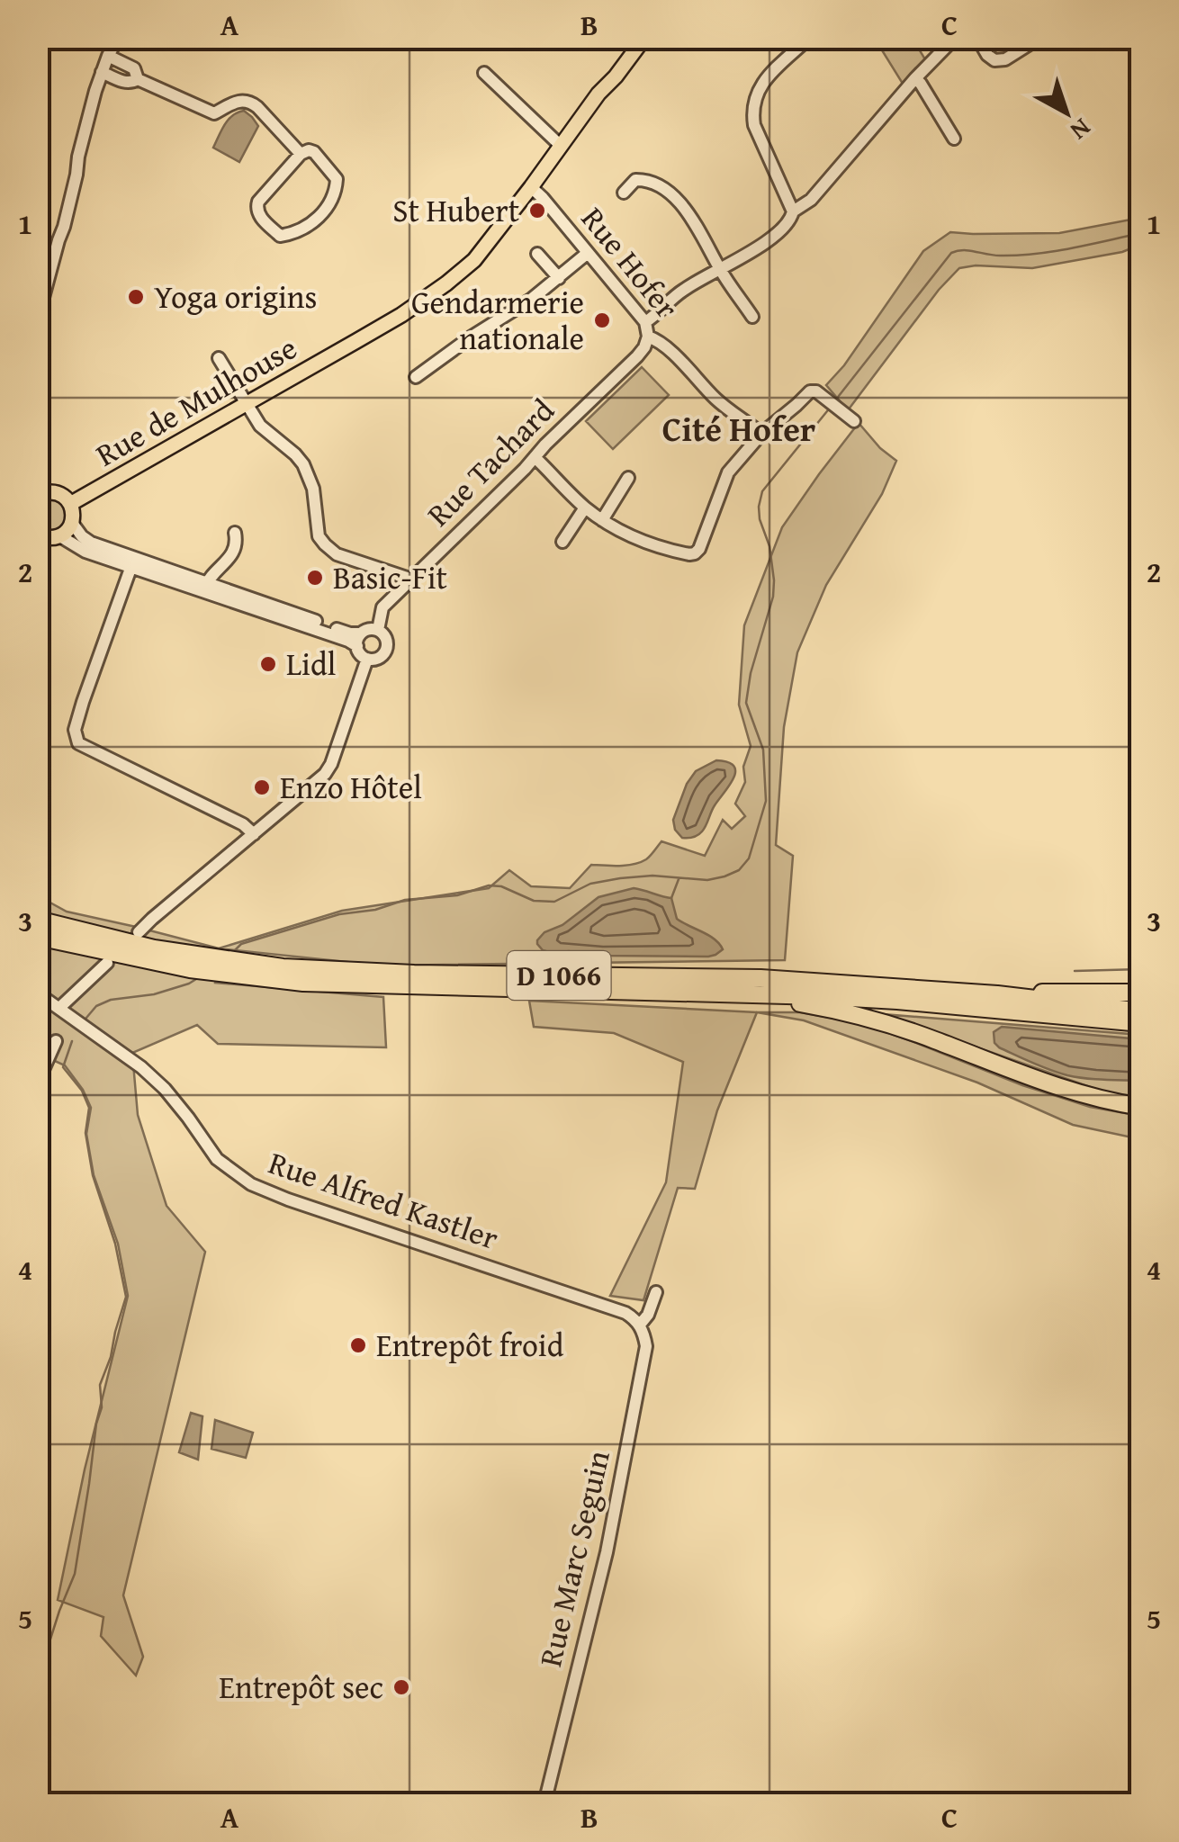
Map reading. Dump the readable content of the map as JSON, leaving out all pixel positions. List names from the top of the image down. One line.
{"streets":{"highway":["D 1066"],"main road":["Rue de Mulhouse"],"street":["Rue Hofer","Rue Tachard","Rue Alfred Kastler","Rue Marc Seguin"]},"crossings":[["Rue Hofer","Rue de Mulhouse"],["Rue Hofer","Rue Tachard"],["Rue Alfred Kastler","Rue Marc Seguin"]],"districts":["Cité Hofer"],"places":["St Hubert","Yoga origins","Gendarmerie nationale","Basic-Fit","Lidl","Enzo Hôtel","Entrepôt froid","Entrepôt sec"],"north":"bottom right","grid":{"columns":["A","B","C"],"rows":["1","2","3","4","5"]}}
